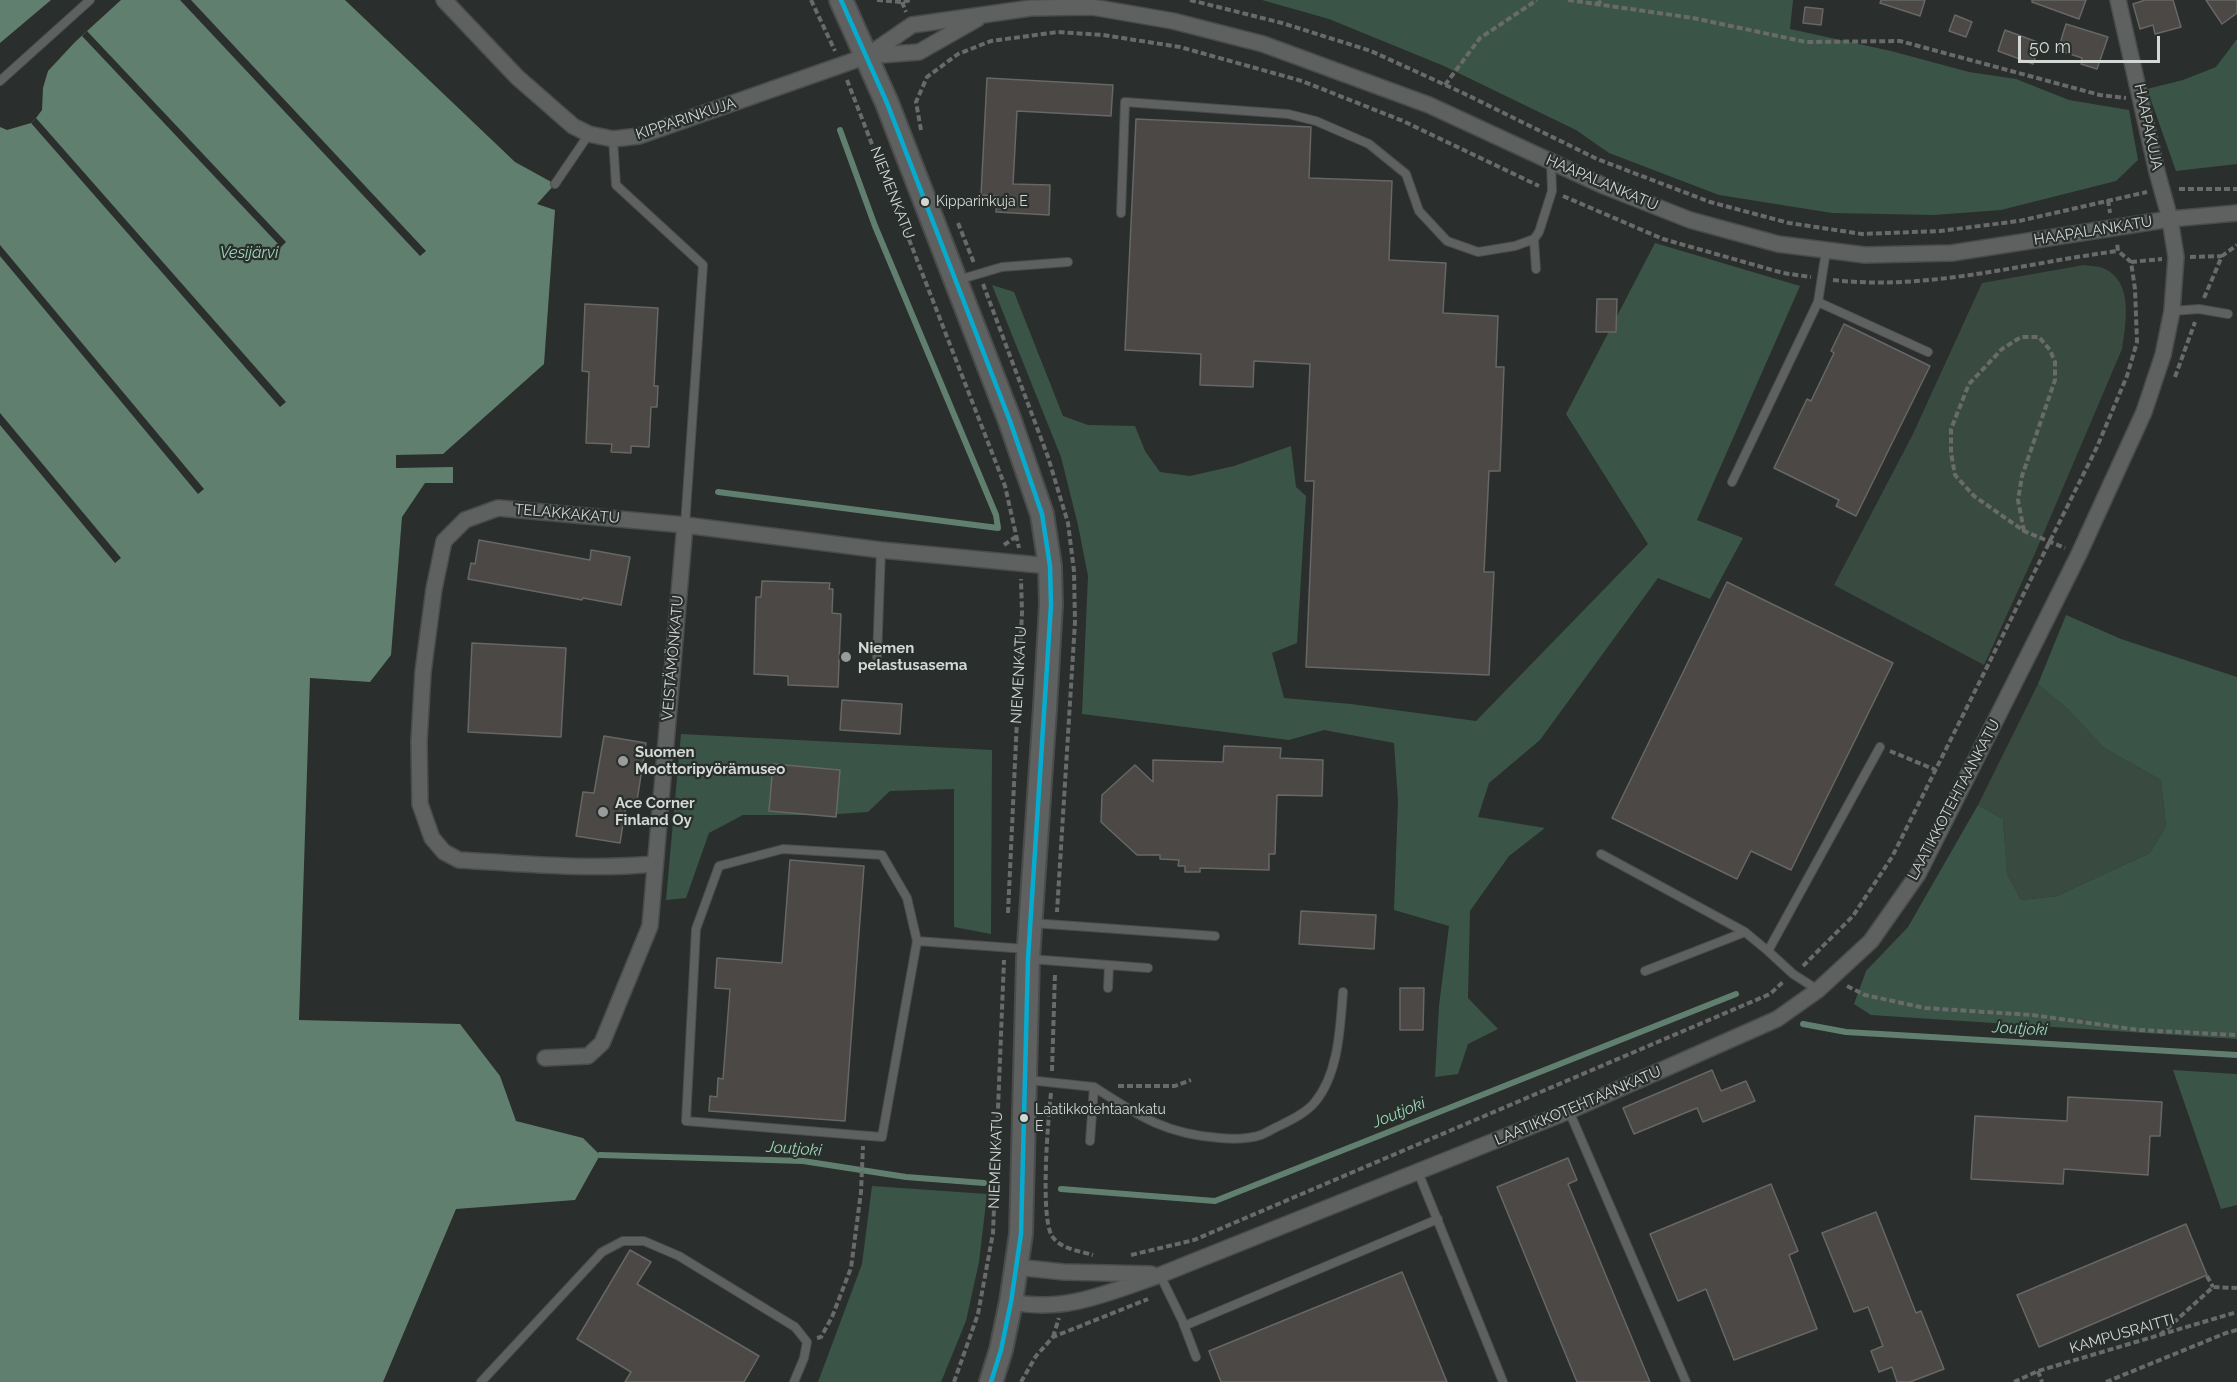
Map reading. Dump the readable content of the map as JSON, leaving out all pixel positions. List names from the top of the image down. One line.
{"streets":{"street":["KIPPARINKUJA","HAAPAKUJA","HAAPALANKATU","NIEMENKATU","TELAKKAKATU","VEISTÄMÖNKATU","LAATIKKOTEHTAANKATU"],"path":["KAMPUSRAITTI"]},"crossings":[["KIPPARINKUJA","HAAPALANKATU"],["KIPPARINKUJA","NIEMENKATU"],["HAAPAKUJA","HAAPALANKATU"],["HAAPAKUJA","LAATIKKOTEHTAANKATU"],["HAAPALANKATU","NIEMENKATU"],["HAAPALANKATU","LAATIKKOTEHTAANKATU"],["NIEMENKATU","TELAKKAKATU"],["NIEMENKATU","LAATIKKOTEHTAANKATU"],["TELAKKAKATU","VEISTÄMÖNKATU"]],"water":["Vesijärvi","Joutjoki"],"places":["Kipparinkuja E","Niemen pelastusasema","Suomen Moottoripyörämuseo","Ace Corner Finland Oy","Laatikkotehtaankatu E"],"scale_bar":"50 m"}
